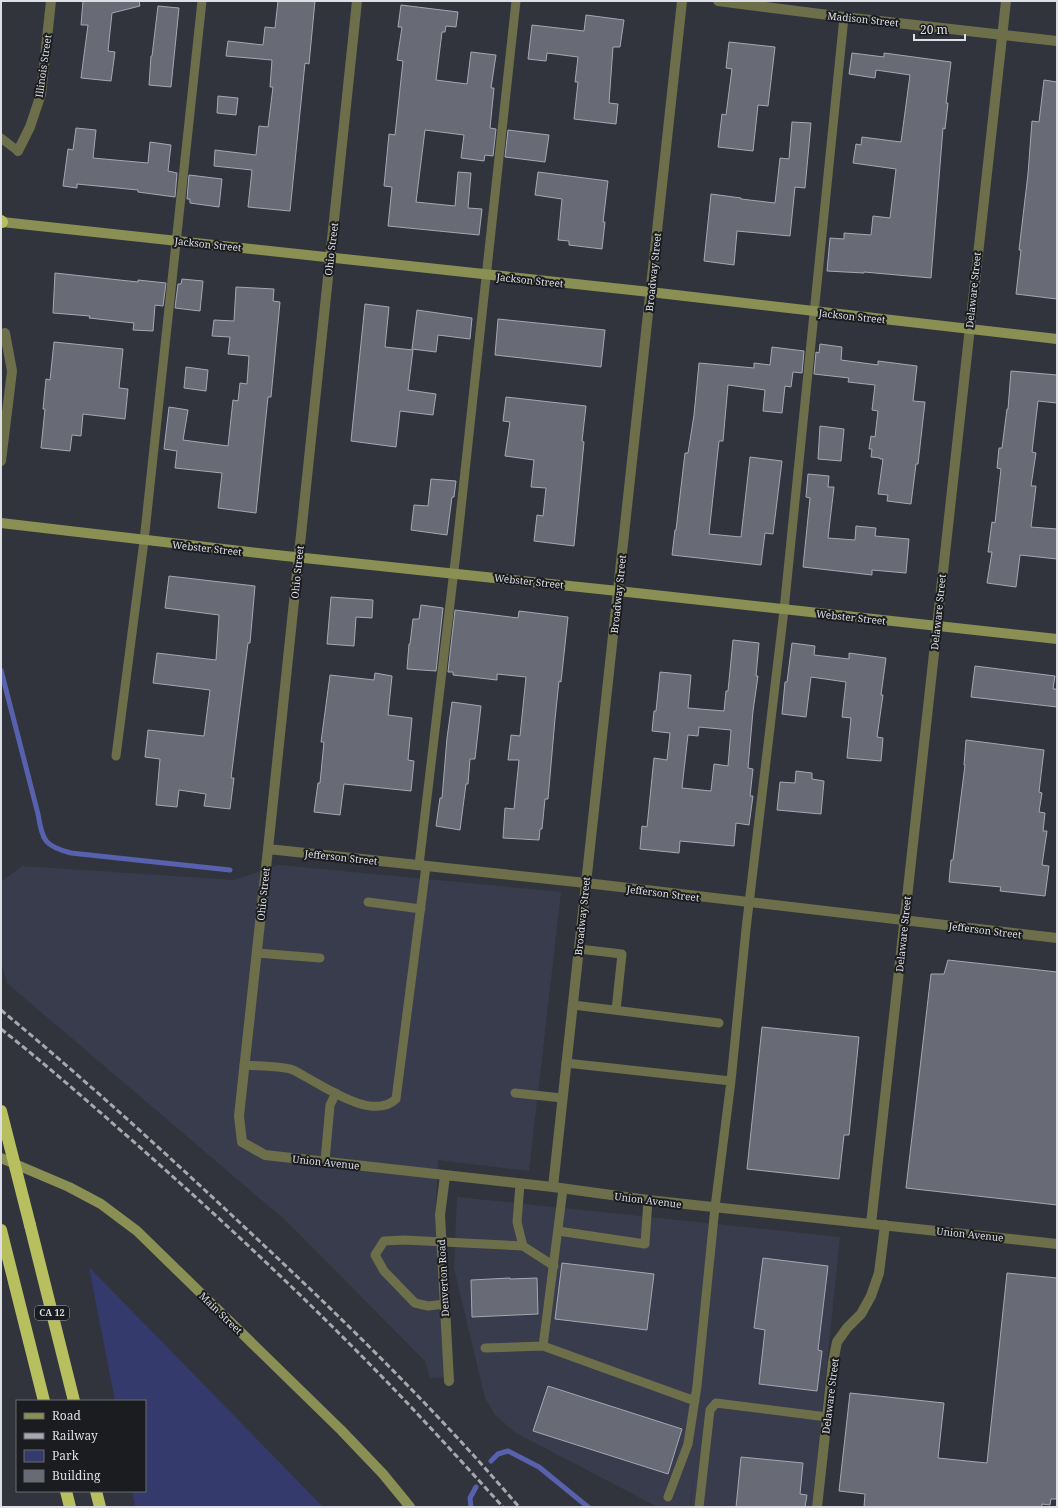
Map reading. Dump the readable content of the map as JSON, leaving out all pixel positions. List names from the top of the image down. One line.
{"streets":{"highway":["CA 12"],"street":["Madison Street","Illinois Street","Jackson Street","Ohio Street","Broadway Street","Delaware Street","Webster Street","Jefferson Street","Union Avenue","Denverton Road","Main Street"]},"crossings":[["Madison Street","Delaware Street"],["Jackson Street","Ohio Street"],["Jackson Street","Broadway Street"],["Jackson Street","Delaware Street"],["Ohio Street","Webster Street"],["Ohio Street","Jefferson Street"],["Ohio Street","Union Avenue"],["Broadway Street","Webster Street"],["Broadway Street","Jefferson Street"],["Broadway Street","Union Avenue"],["Delaware Street","Webster Street"],["Delaware Street","Jefferson Street"],["Delaware Street","Union Avenue"],["Union Avenue","Denverton Road"]],"legend":["Road","Railway","Park","Building"],"scale_bar":"20 m"}
